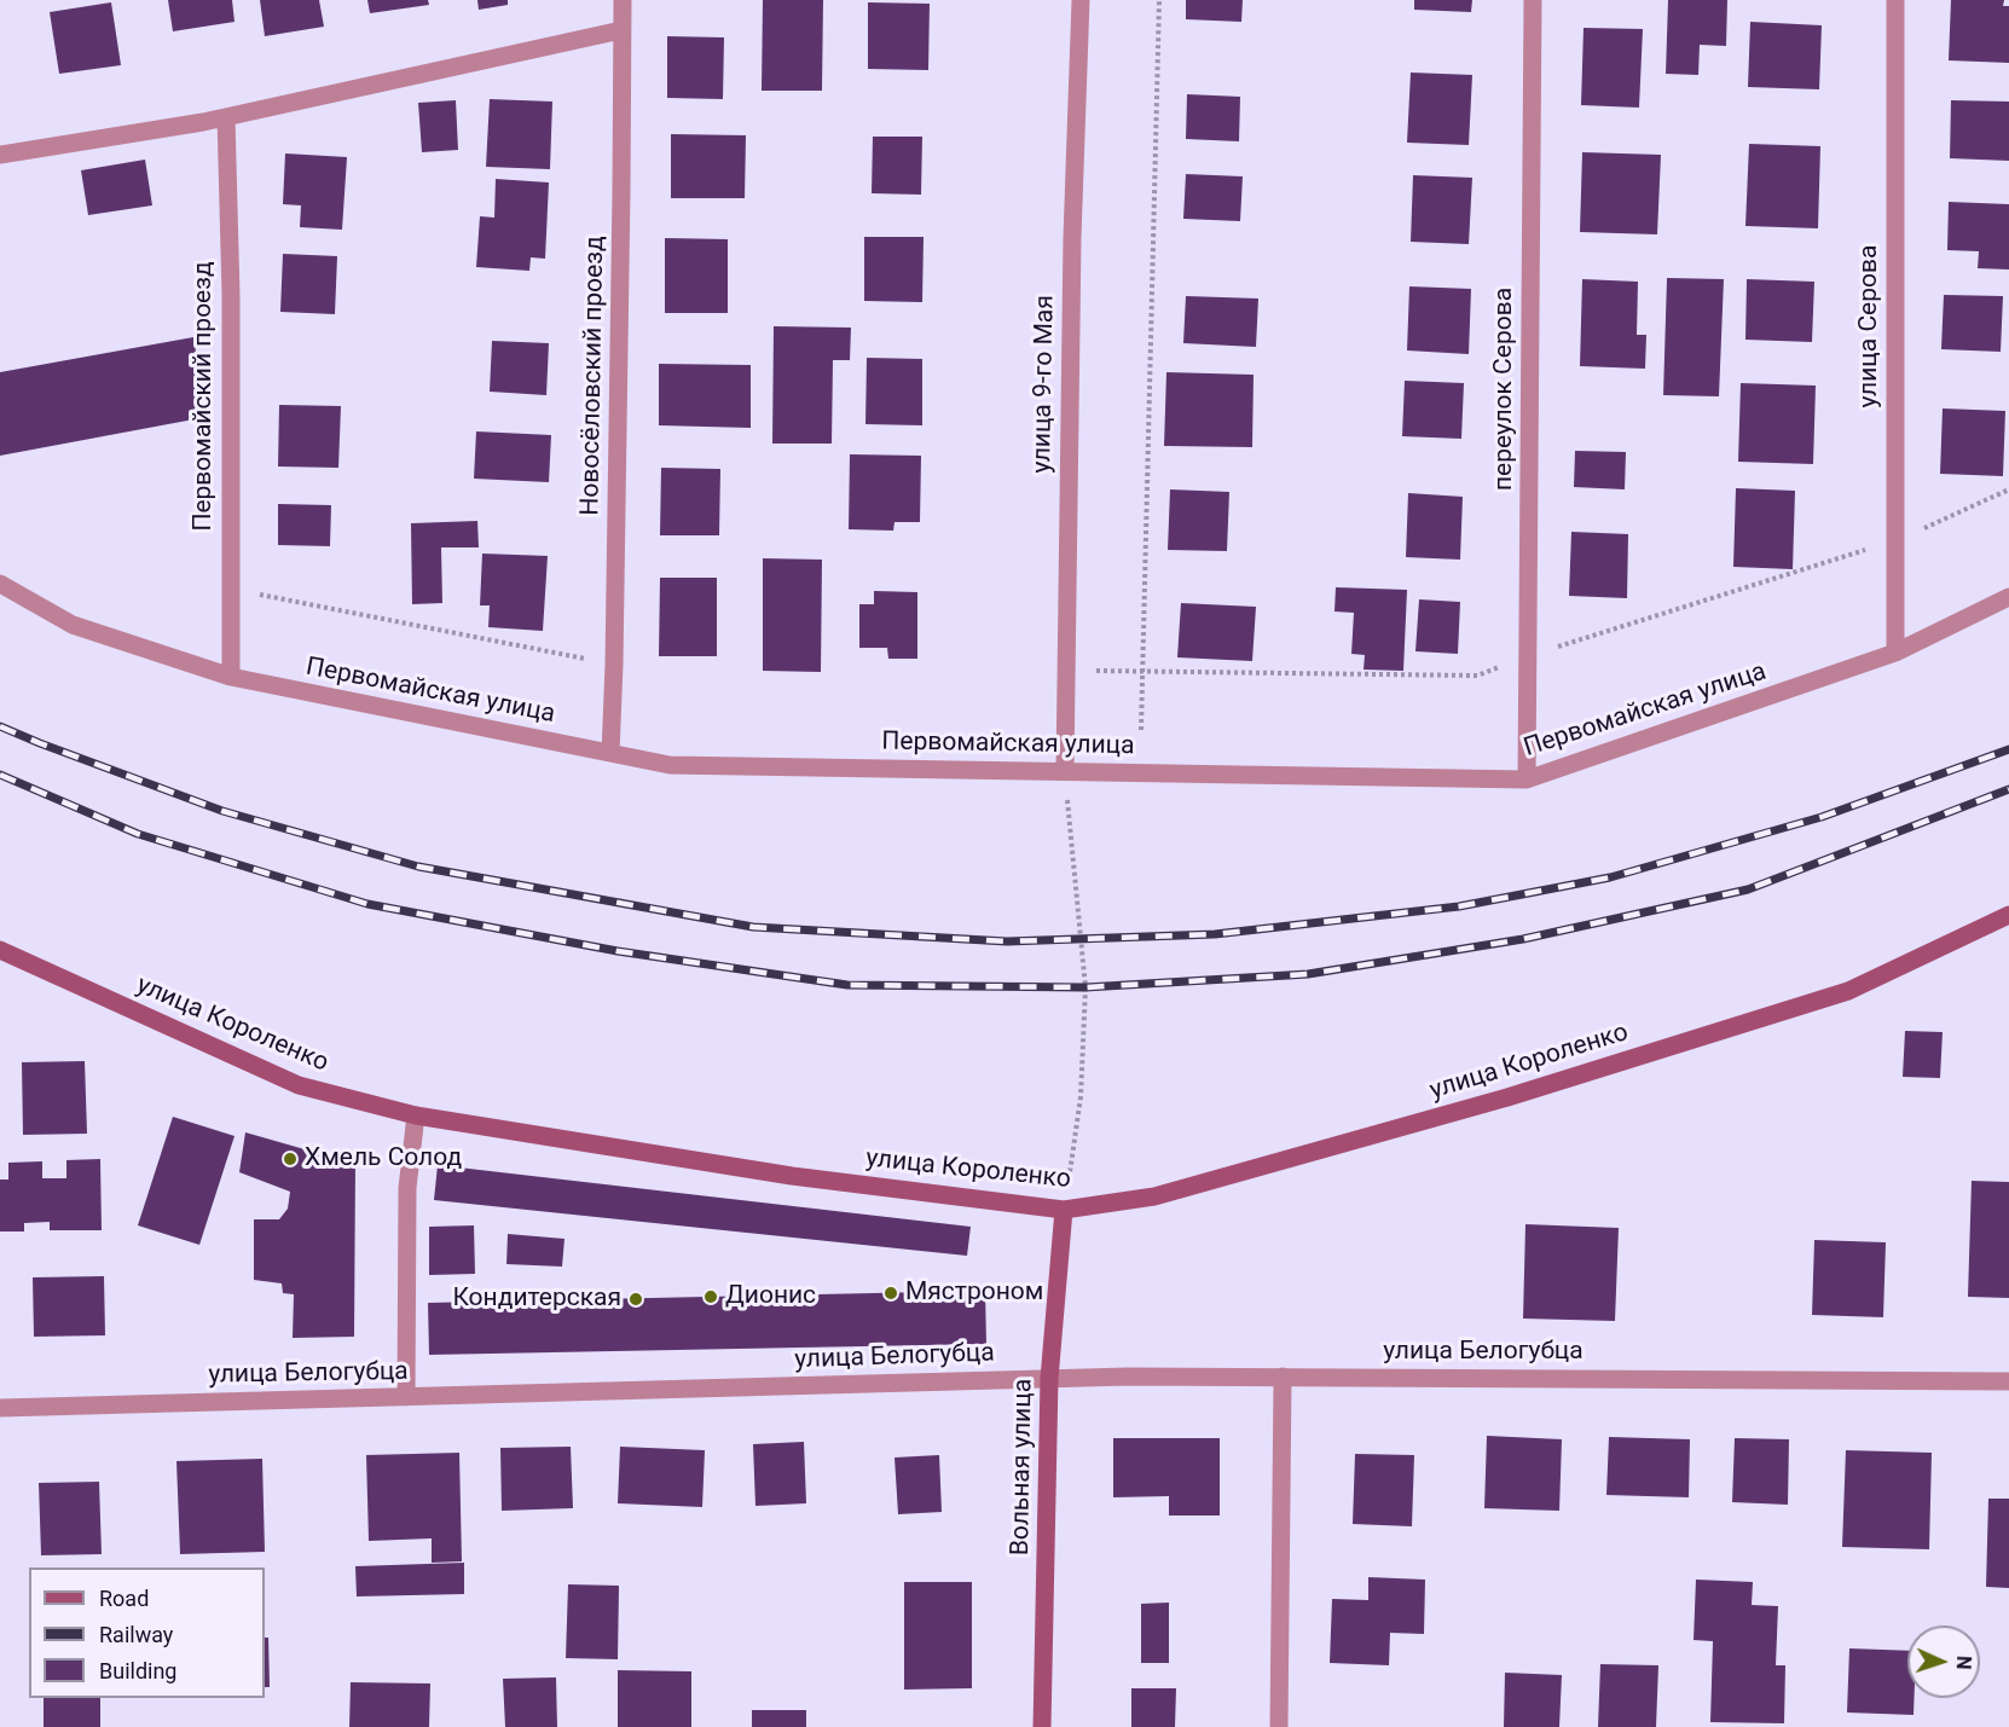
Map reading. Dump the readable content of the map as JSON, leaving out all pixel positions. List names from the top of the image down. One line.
{"streets":{"street":["улица Серова","Новосёловский проезд","улица 9-го Мая","переулок Серова","Первомайский проезд","Первомайская улица","улица Короленко","улица Белогубца","Вольная улица"]},"crossings":[["улица Серова","Первомайская улица"],["Новосёловский проезд","Первомайская улица"],["улица 9-го Мая","Первомайская улица"],["переулок Серова","Первомайская улица"],["Первомайский проезд","Первомайская улица"],["улица Короленко","Вольная улица"],["улица Белогубца","Вольная улица"]],"places":["Хмель Солод","Мястроном","Дионис","Кондитерская"],"legend":["Road","Railway","Building"],"north":"right"}
